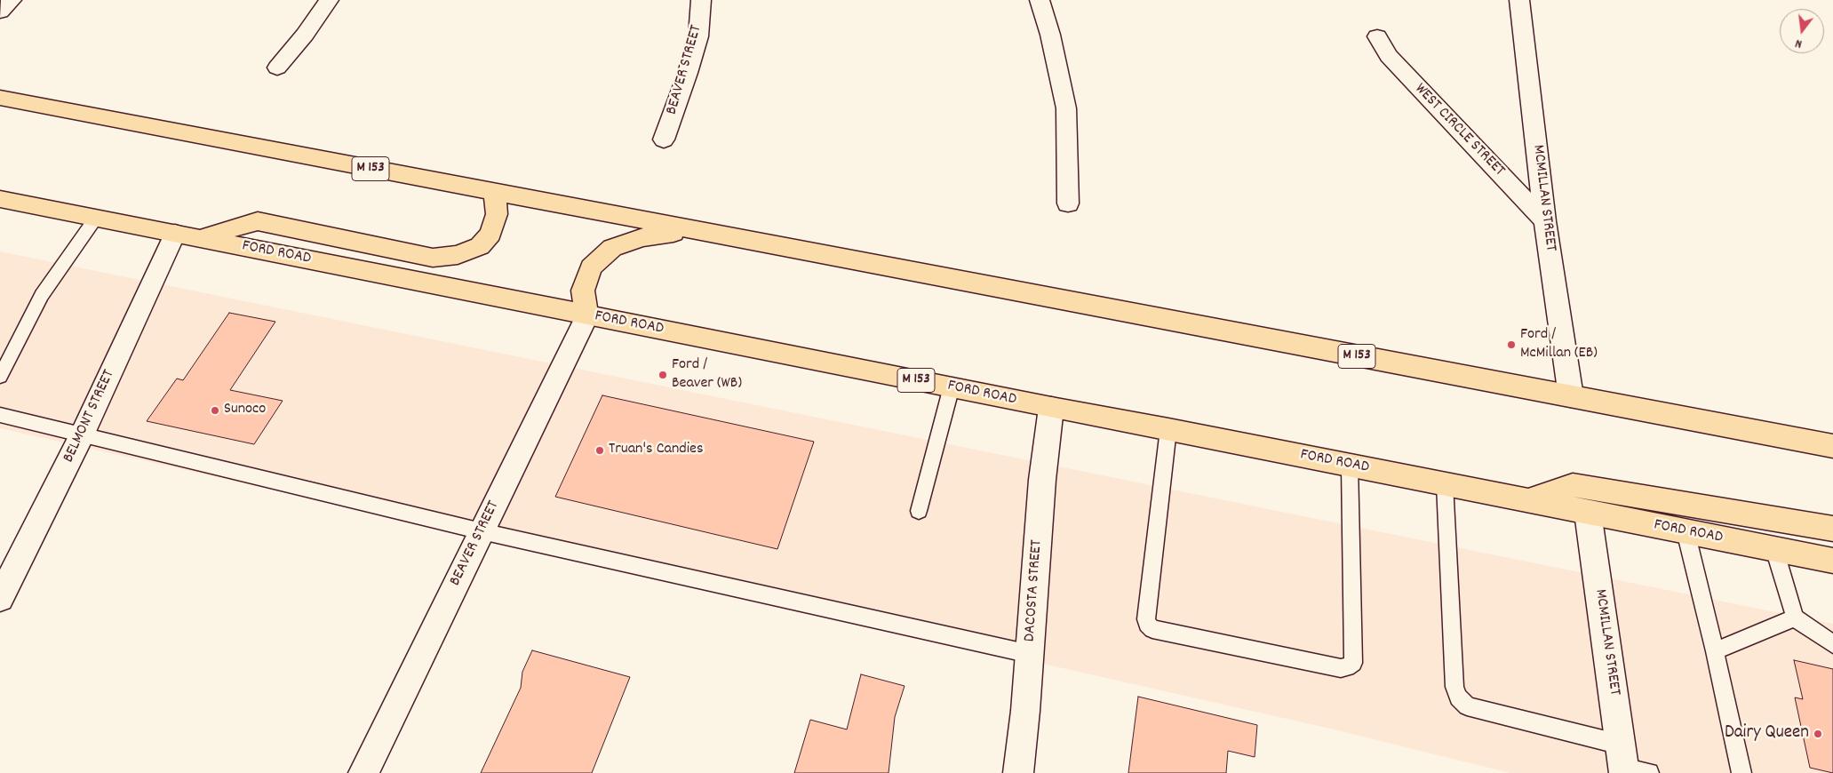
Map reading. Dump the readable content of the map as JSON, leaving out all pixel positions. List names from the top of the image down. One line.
{"streets":{"main road":["M 153","FORD ROAD"],"street":["BEAVER STREET","WEST CIRCLE STREET","MCMILLAN STREET","BELMONT STREET","DACOSTA STREET"]},"crossings":[["BEAVER STREET","FORD ROAD"],["WEST CIRCLE STREET","MCMILLAN STREET"],["M 153","MCMILLAN STREET"],["MCMILLAN STREET","FORD ROAD"],["FORD ROAD","BELMONT STREET"],["FORD ROAD","DACOSTA STREET"]],"places":["Ford / McMillan (EB)","Ford / Beaver (WB)","Sunoco","Truan's Candies","Dairy Queen"],"north":"bottom"}
